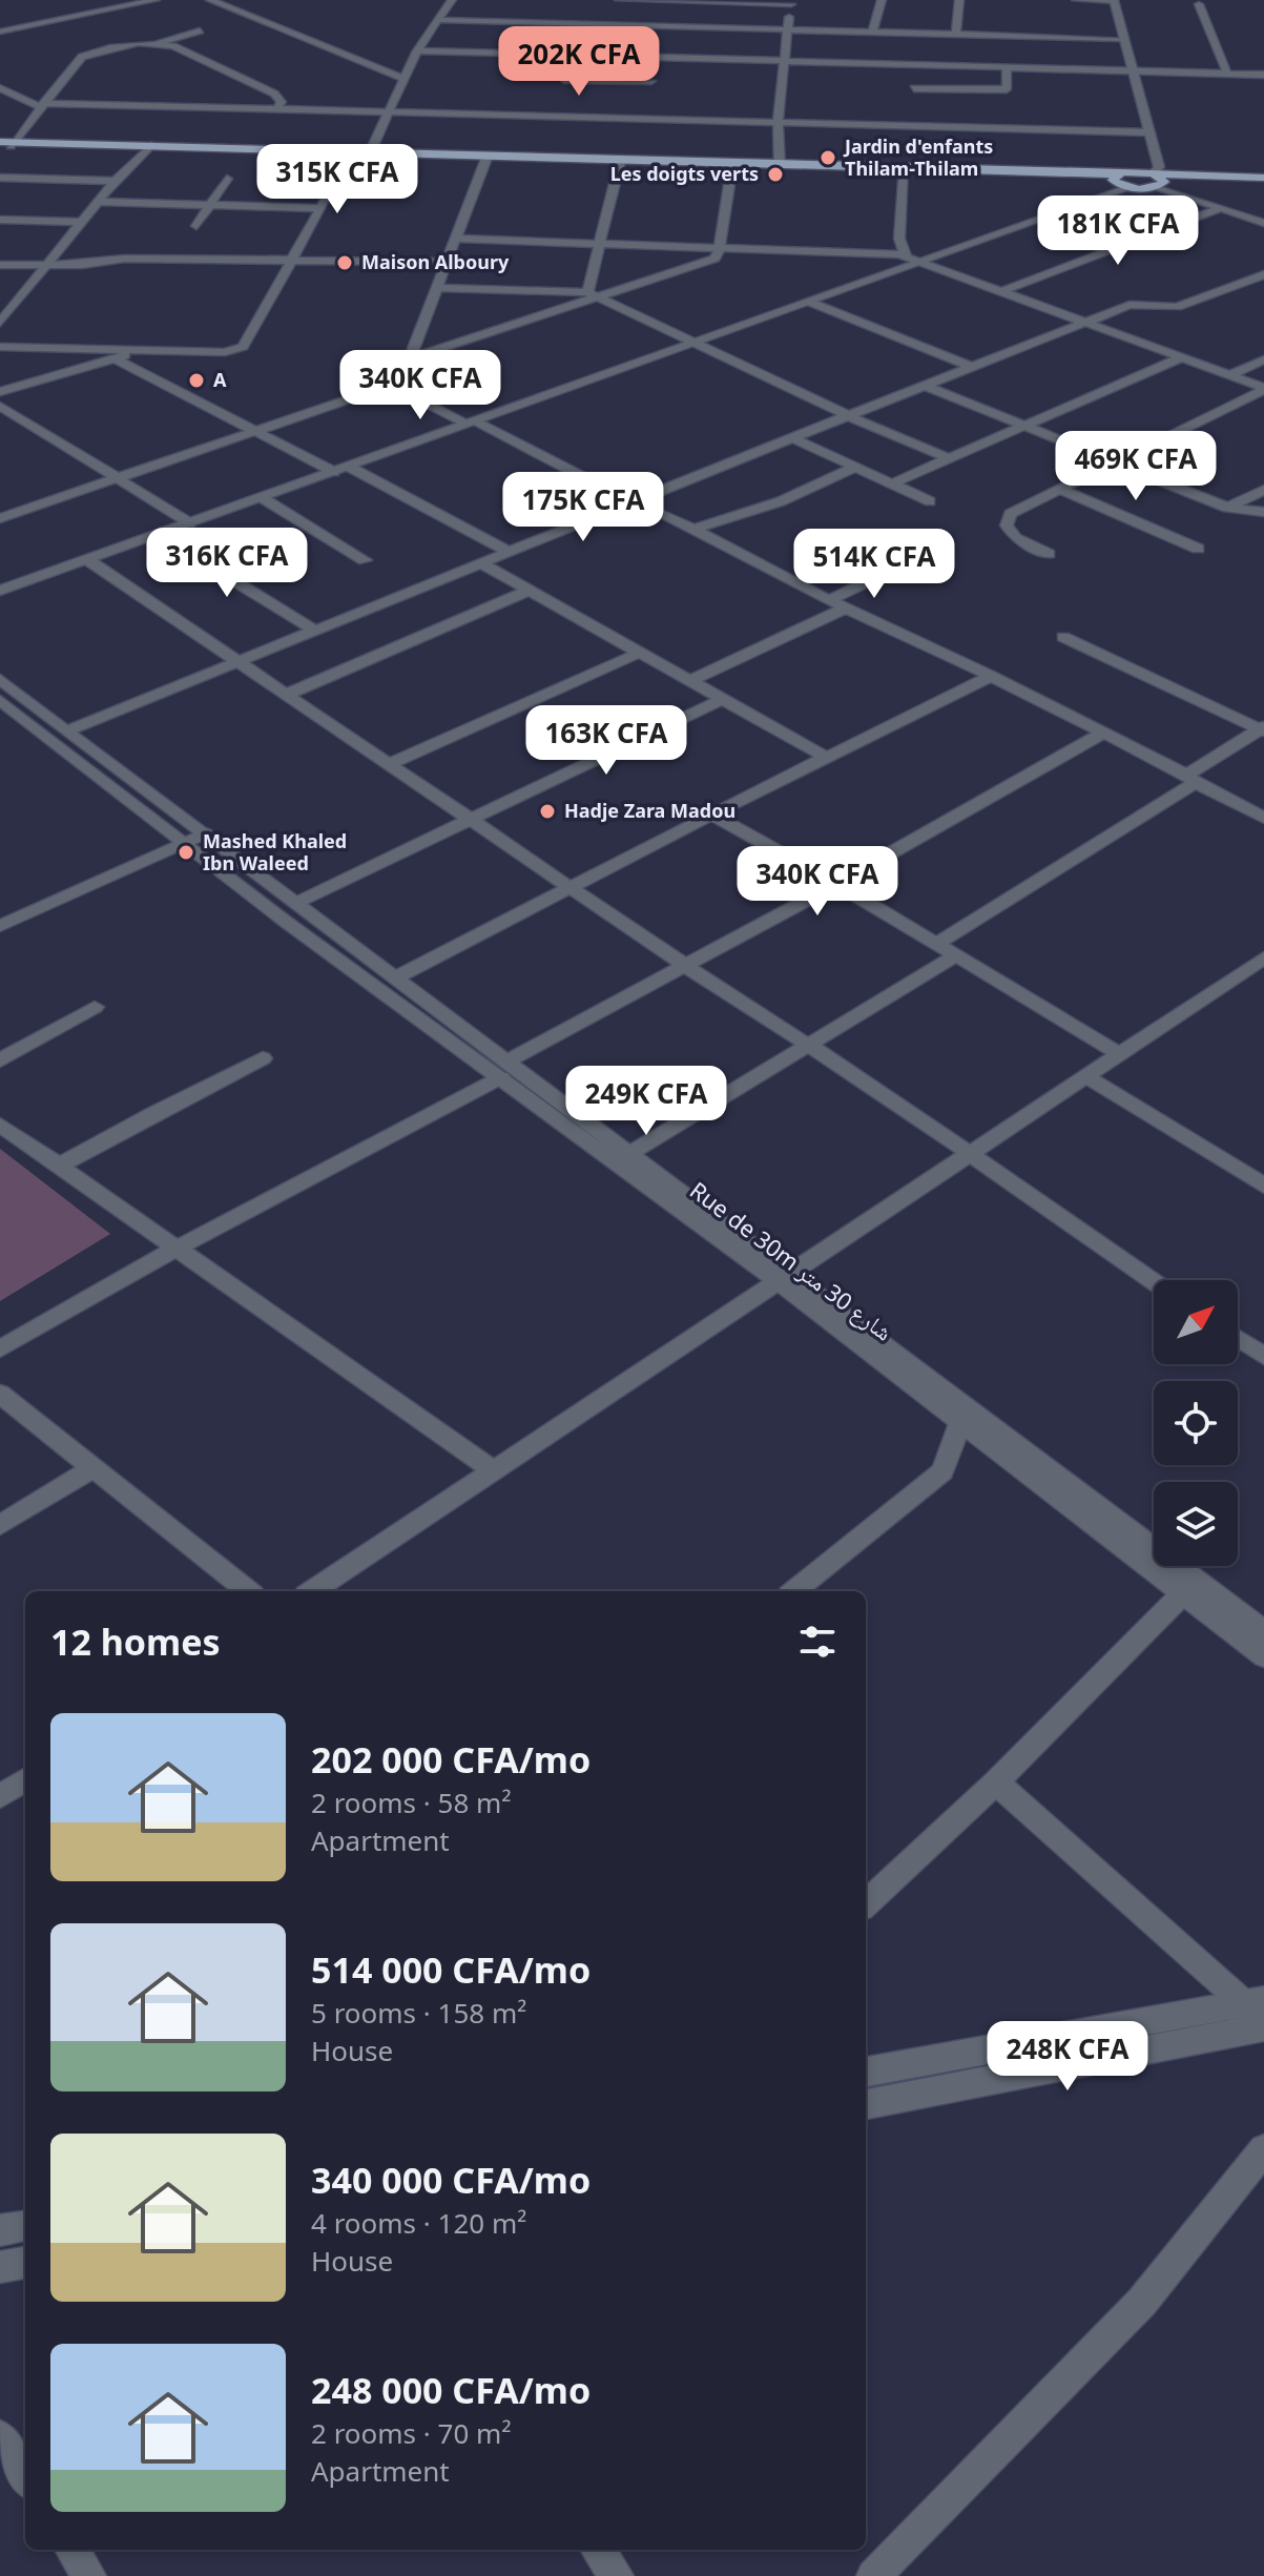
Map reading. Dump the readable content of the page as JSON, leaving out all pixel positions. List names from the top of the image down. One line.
{"streets":{"street":["Rue de 30m شارع 30 متر"]},"places":["Jardin d'enfants Thilam-Thilam","Les doigts verts","Maison Alboury","A","Hadje Zara Madou","Mashed Khaled Ibn Waleed"],"north":"top right","page":{"price":["202K CFA","315K CFA","181K CFA","340K CFA","469K CFA","175K CFA","316K CFA","514K CFA","163K CFA","340K CFA","249K CFA","248K CFA"],"heading":"12 homes","list":[{"name":"202 000 CFA/mo","note":"2 rooms · 58 m² · Apartment"},{"name":"514 000 CFA/mo","note":"5 rooms · 158 m² · House"},{"name":"340 000 CFA/mo","note":"4 rooms · 120 m² · House"},{"name":"248 000 CFA/mo","note":"2 rooms · 70 m² · Apartment"}]}}
